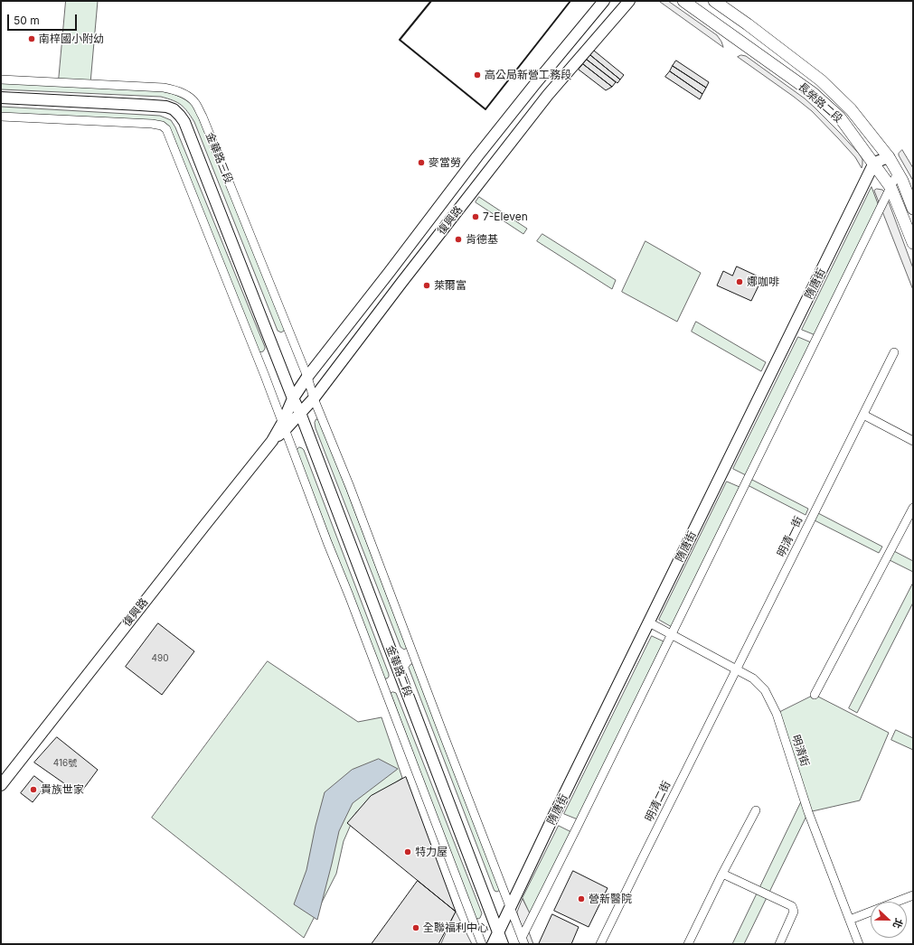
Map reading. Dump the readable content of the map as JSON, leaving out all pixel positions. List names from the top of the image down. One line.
{"streets":{"main road":["長榮路二段"],"street":["金華路三段","復興路","隋唐街","明清一街","金華路二段","明清街","明清二街"]},"crossings":[["長榮路二段","隋唐街"],["金華路三段","復興路"],["金華路三段","金華路二段"],["復興路","金華路二段"],["隋唐街","金華路二段"],["隋唐街","明清街"],["明清一街","明清街"],["明清一街","明清二街"],["明清街","明清二街"]],"places":["南梓國小附幼","高公局新營工務段","麥當勞","7-Eleven","肯德基","娜咖啡","萊爾富","貴族世家","特力屋","營新醫院","全聯福利中心"],"house_numbers":["490","416號"],"scale_bar":"50 m","north":"right"}
